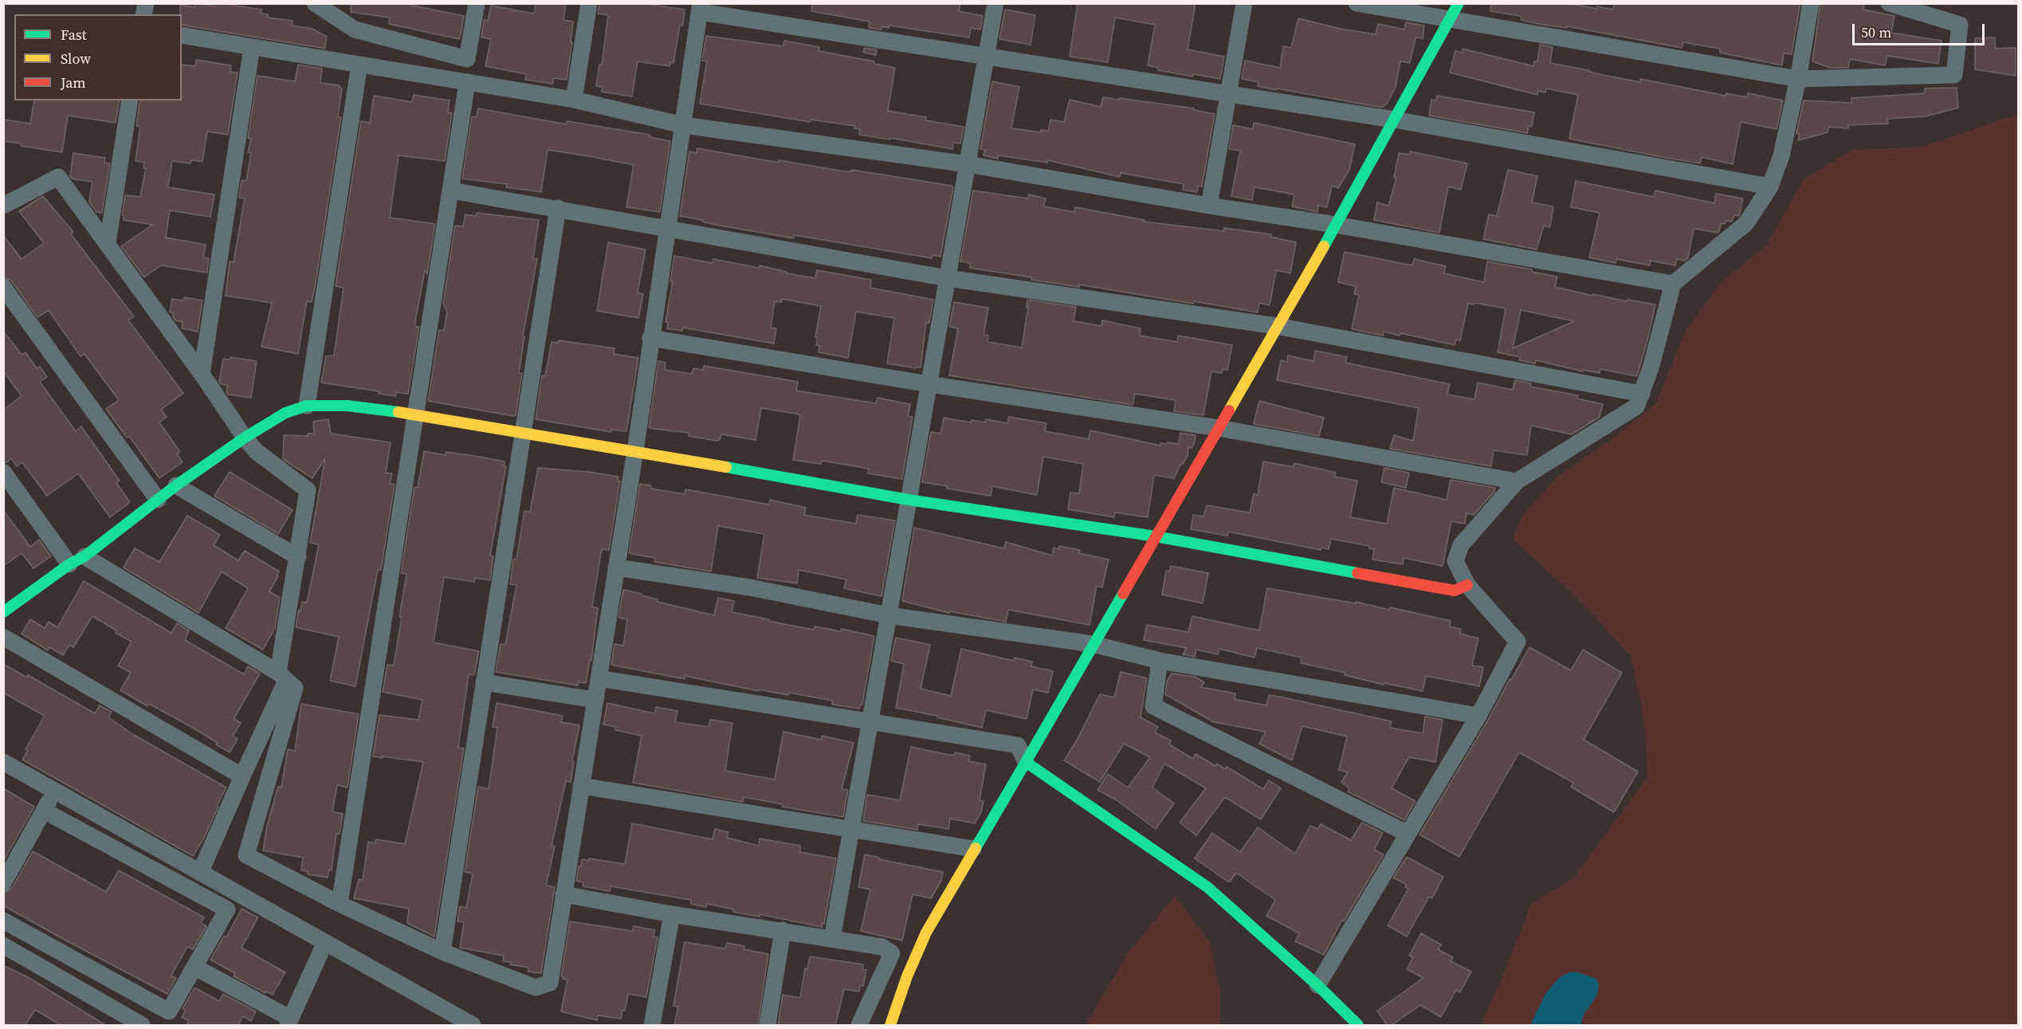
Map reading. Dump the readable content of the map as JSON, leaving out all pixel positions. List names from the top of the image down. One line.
{"legend":["Fast","Slow","Jam"],"scale_bar":"50 m"}
